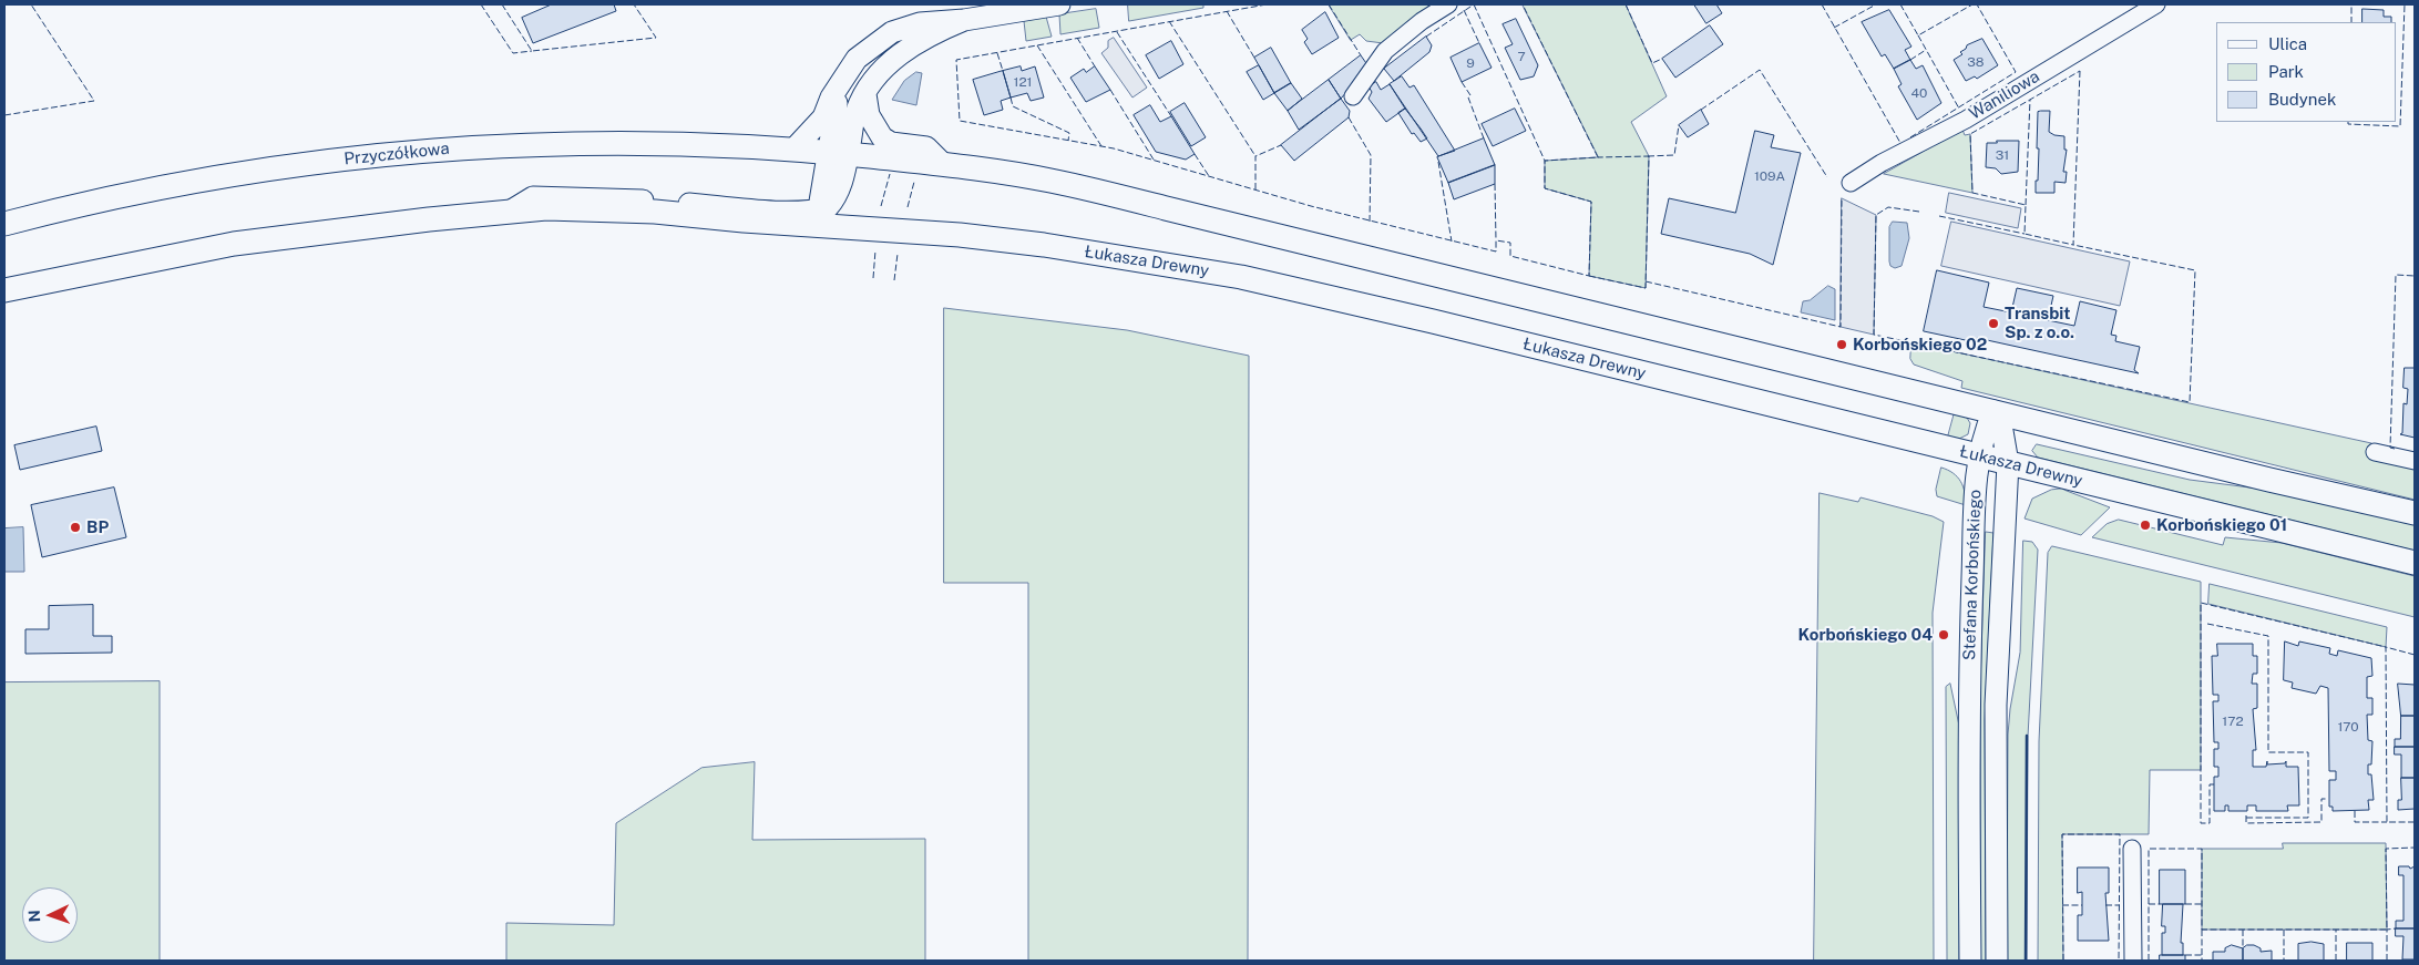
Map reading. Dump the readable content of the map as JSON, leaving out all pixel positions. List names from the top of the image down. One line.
{"streets":{"main road":["Przyczółkowa","Łukasza Drewny"],"street":["Waniliowa","Stefana Korbońskiego"]},"crossings":[["Łukasza Drewny","Stefana Korbońskiego"]],"places":["Transbit Sp. z o.o.","Korbońskiego 02","Korbońskiego 01","BP","Korbońskiego 04"],"house_numbers":["7","38","9","121","40","31","109A","172","170"],"legend":["Ulica","Park","Budynek"],"north":"left"}
